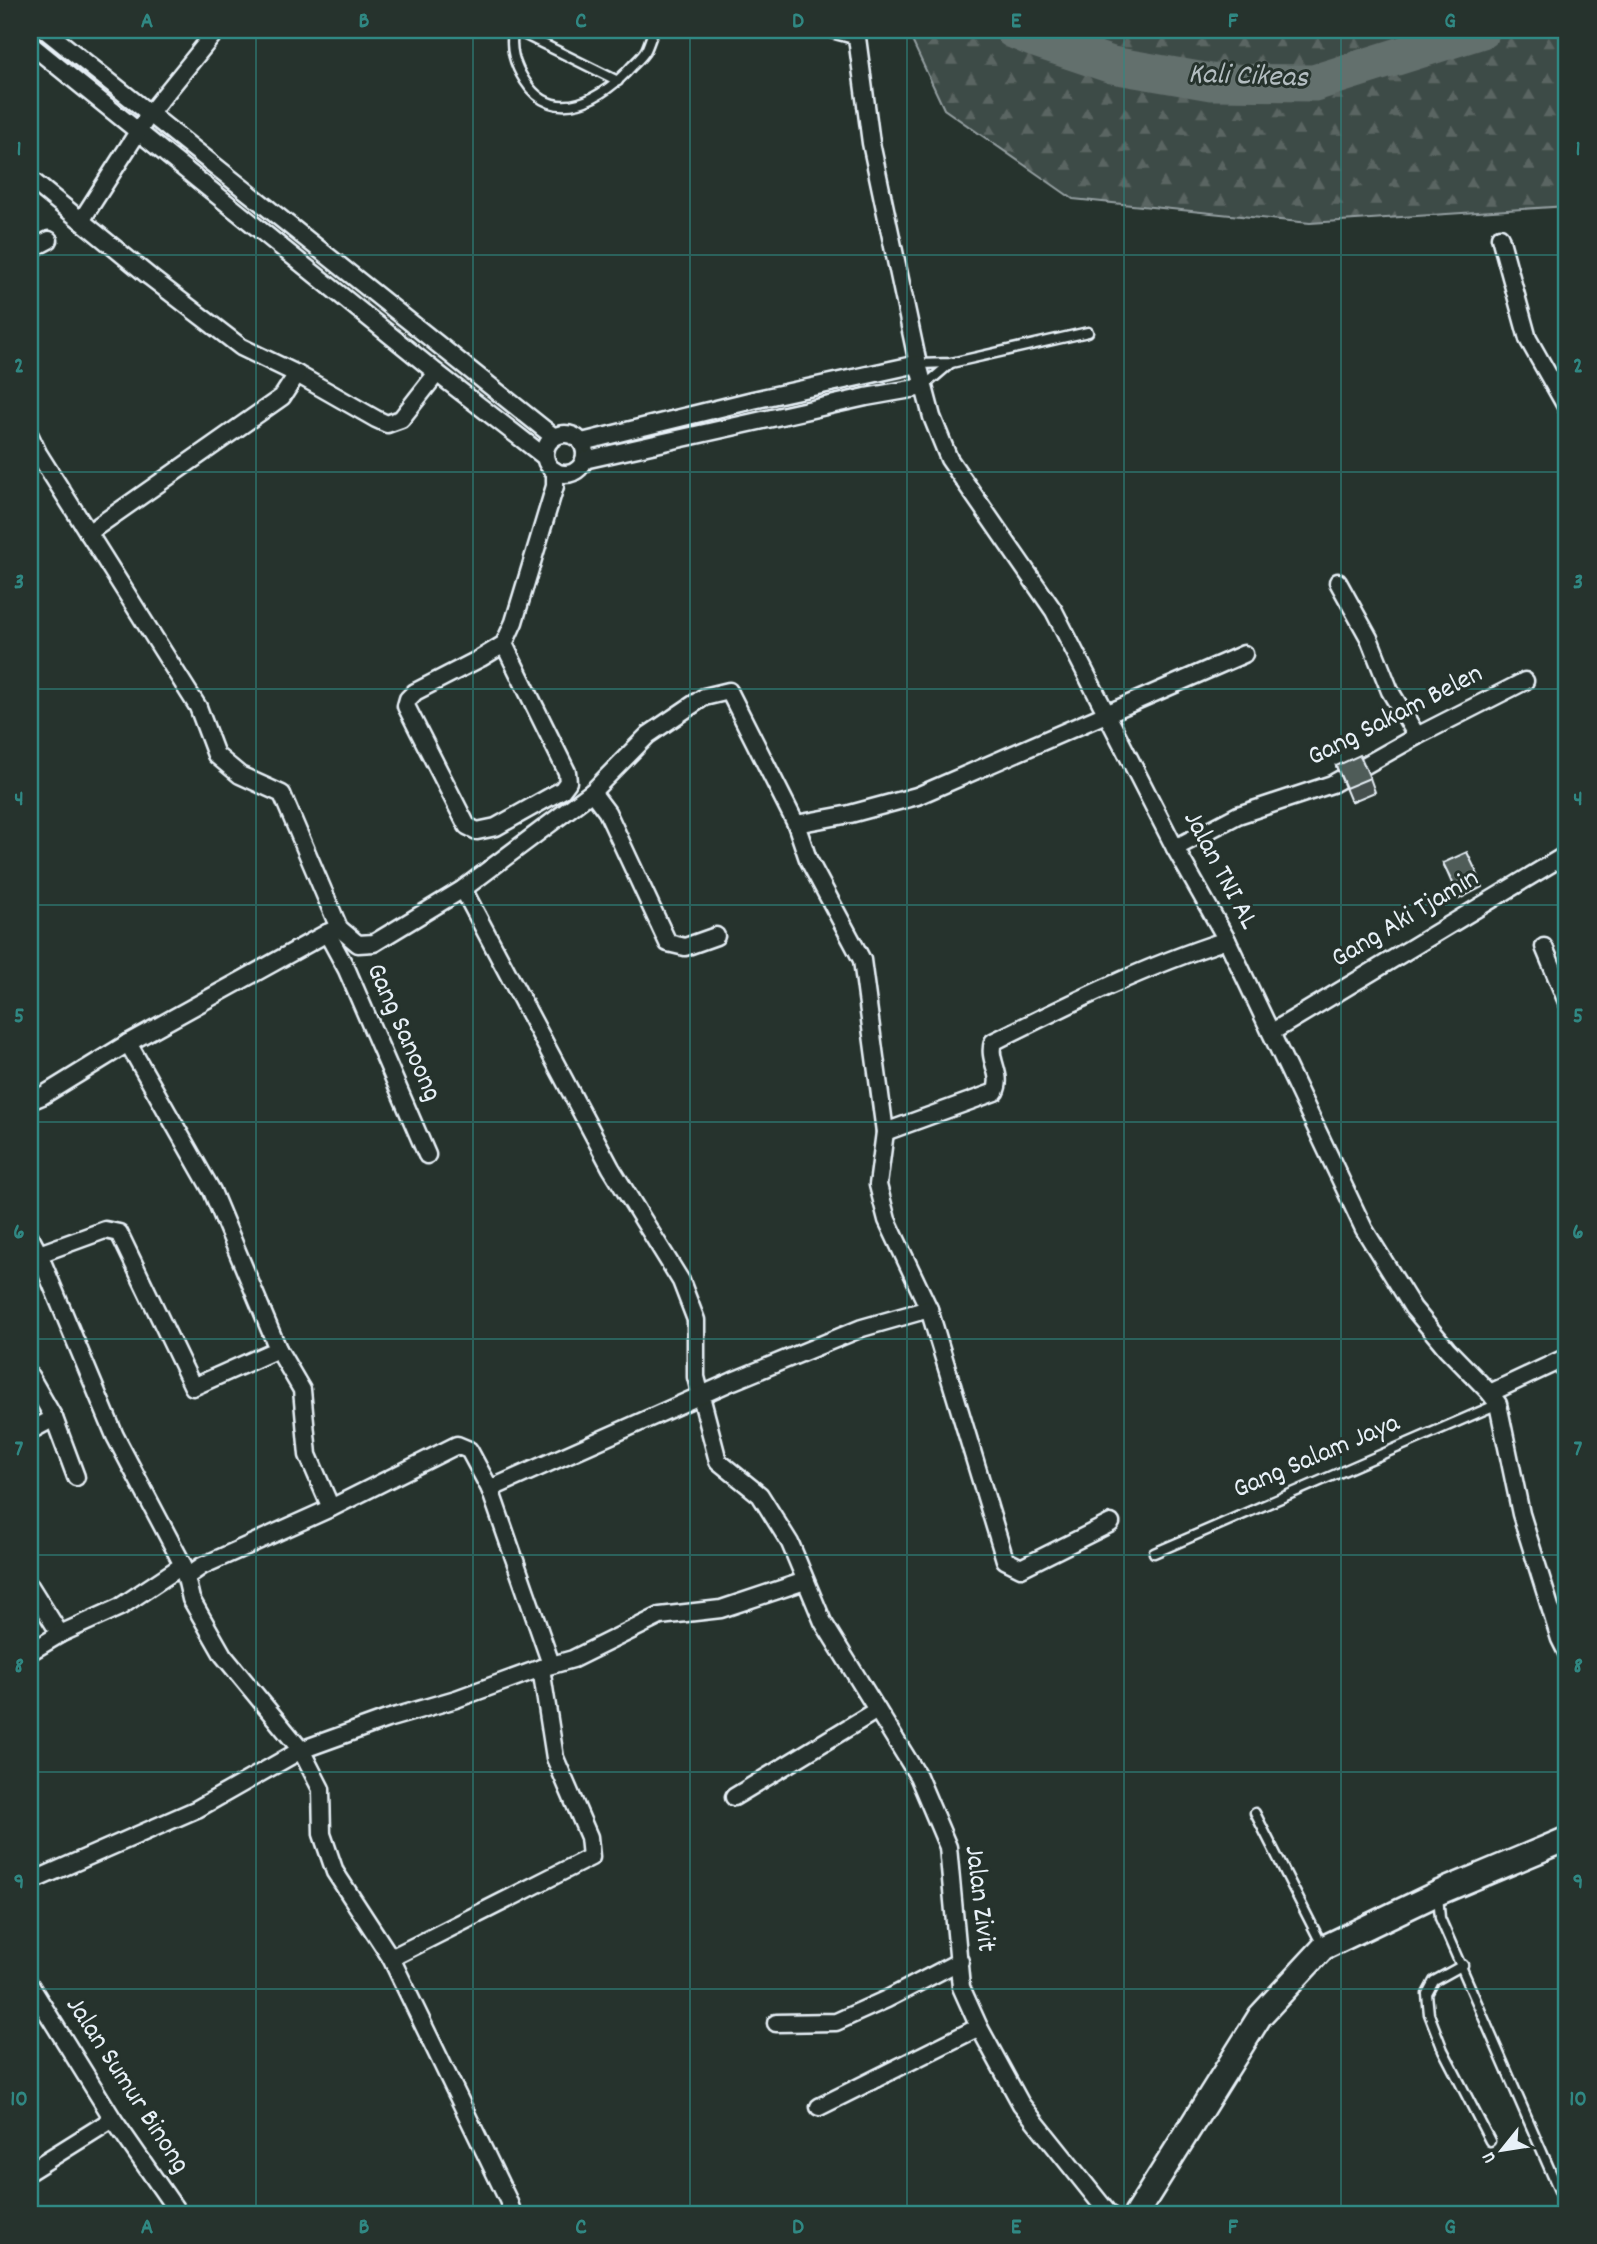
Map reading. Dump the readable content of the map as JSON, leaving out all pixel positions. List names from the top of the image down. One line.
{"streets":{"street":["Gang Sakam Belen","Jalan TNI AL","Gang Aki Tjamin","Gang Sanoong","Jalan Zivit","Jalan Sumur Binong"],"lane":["Gang Salam Jaya"]},"crossings":[["Gang Sakam Belen","Jalan TNI AL"],["Jalan TNI AL","Gang Aki Tjamin"],["Jalan TNI AL","Gang Salam Jaya"]],"water":["Kali Cikeas"],"north":"bottom left","grid":{"columns":["A","B","C","D","E","F","G"],"rows":["1","2","3","4","5","6","7","8","9","10"]}}
